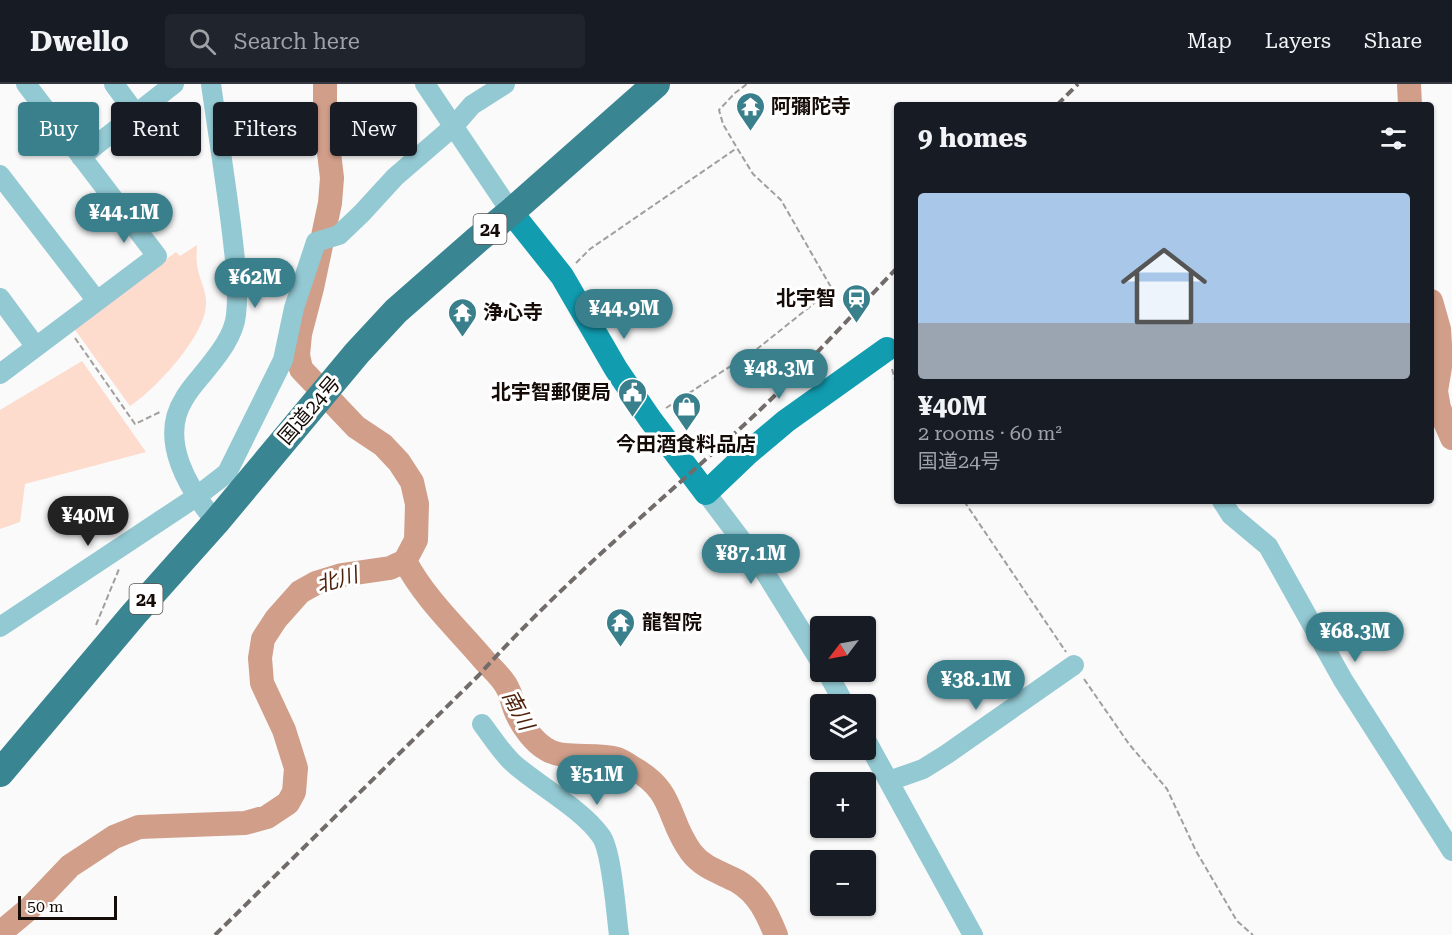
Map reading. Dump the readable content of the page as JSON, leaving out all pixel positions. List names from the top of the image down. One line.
{"streets":{"highway":["24","国道24号"]},"water":["北川","南川"],"places":{"temple":["阿彌陀寺","浄心寺","龍智院"],"station":["北宇智"],"public building":["北宇智郵便局"],"shop":["今田酒食料品店"]},"scale_bar":"50 m","north":"bottom left","page":{"header":"Dwello","search":"Search here","nav":["Map","Layers","Share"],"chip":["Buy","Rent","Filters","New"],"heading":"9 homes","list":[{"name":"¥40M","note":"2 rooms · 60 m² · 国道24号"}],"price":["¥44.1M","¥62M","¥44.9M","¥48.3M","¥40M","¥87.1M","¥68.3M","¥38.1M","¥51M"],"map_buttons":["+","−"],"scale":"50 m"}}
